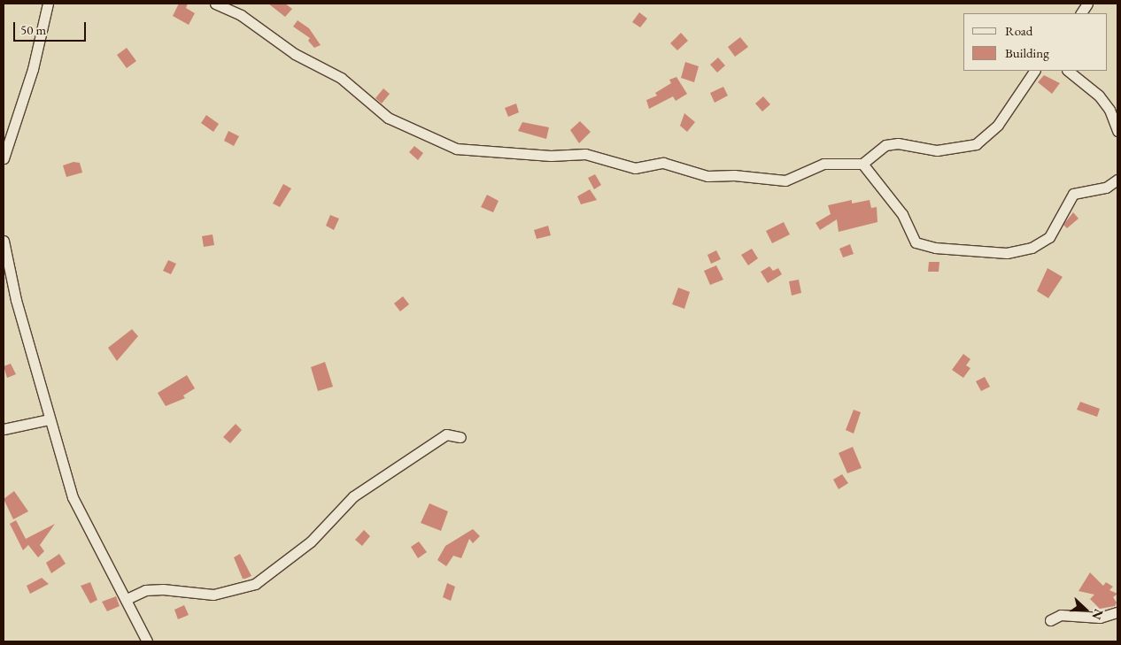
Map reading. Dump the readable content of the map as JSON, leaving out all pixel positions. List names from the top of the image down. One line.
{"legend":["Road","Building"],"scale_bar":"50 m","north":"right"}
